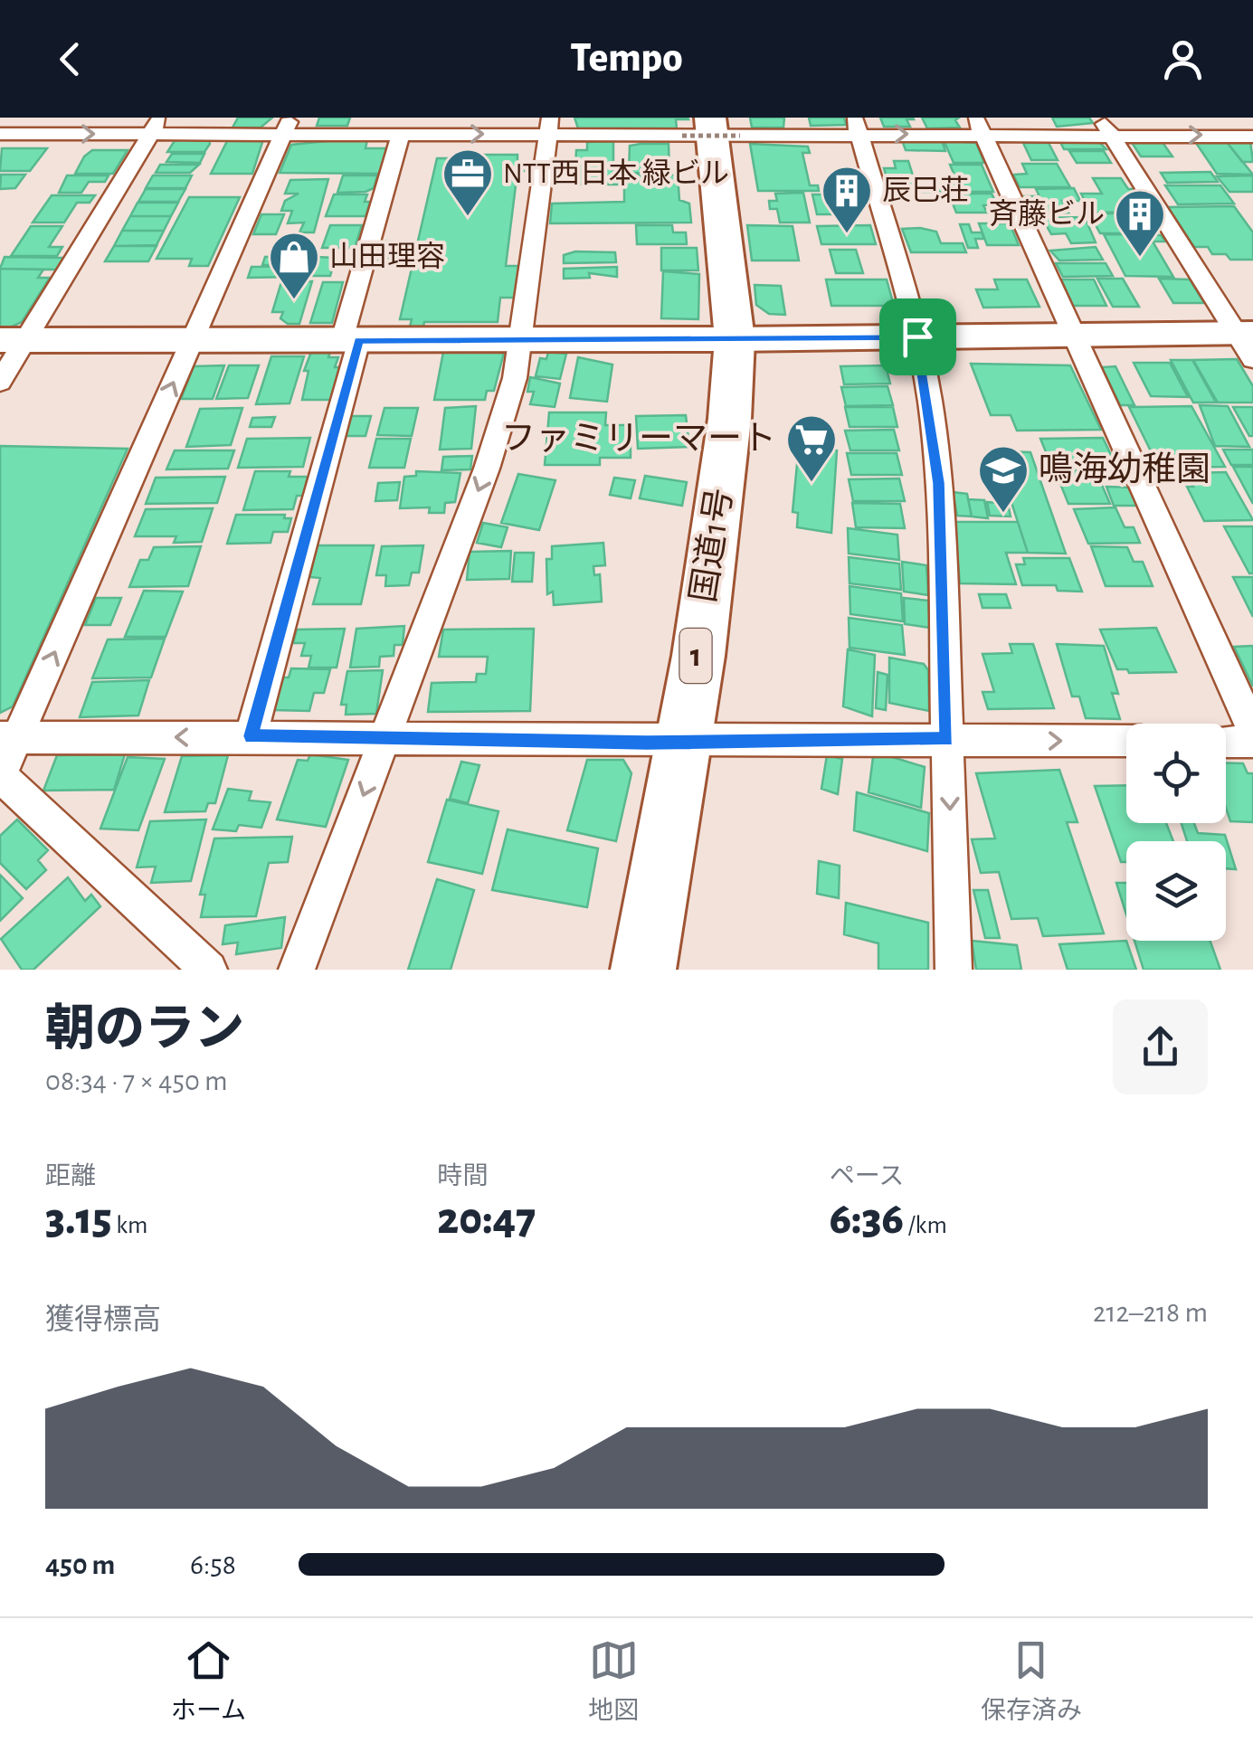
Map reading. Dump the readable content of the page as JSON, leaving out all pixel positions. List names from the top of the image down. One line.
{"streets":{"highway":["国道1号","1"]},"places":{"office":["NTT西日本 緑ビル"],"building":["辰巳荘","斉藤ビル"],"shop":["山田理容"],"supermarket":["ファミリーマート"],"school or university":["鳴海幼稚園"]},"page":{"header":"Tempo","heading":["朝のラン","08:34 · 7 × 450 m"],"stats":[["距離","3.15 km"],["時間","20:47"],["ペース","6:36 /km"]],"chart":["獲得標高","212–218 m"],"list":[{"name":"450 m","note":"6:58"}],"tabs":["ホーム","地図","保存済み"]}}
